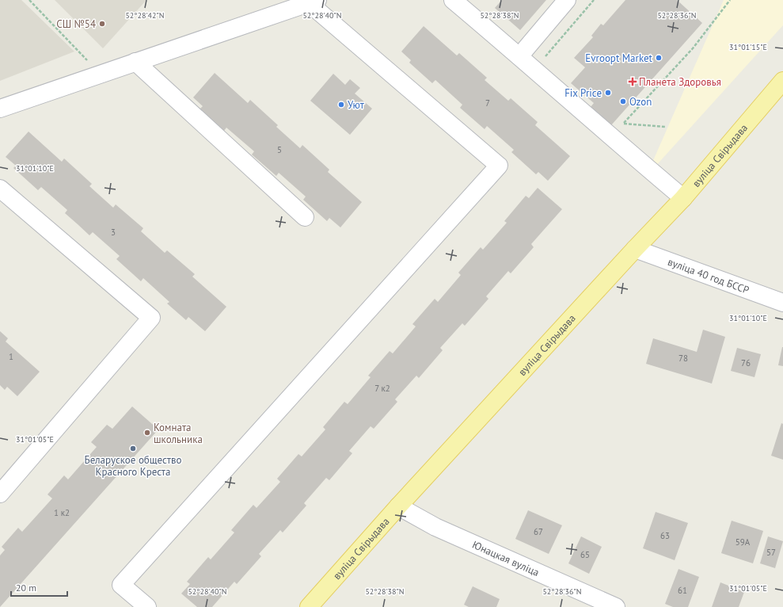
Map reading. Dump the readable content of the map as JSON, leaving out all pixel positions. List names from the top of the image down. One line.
{"streets":{"main road":["вуліца Свірыдава"],"street":["вуліца 40 год БССР","Юнацкая вуліца"]},"crossings":[["вуліца Свірыдава","вуліца 40 год БССР"],["вуліца Свірыдава","Юнацкая вуліца"]],"places":{"other":["СШ №54","Evroopt Market","Fix Price","Ozon","Уют","Комната школьника","Беларуское общество Красного Креста"],"health":["Планета Здоровья"]},"house_numbers":["7","5","3","1","78","76","7 к2","1 к2","67","63","59А","57","65","61"],"scale_bar":"20 m","coordinates":["52°28'42\"N","52°28'40\"N","52°28'38\"N","52°28'36\"N","31°01'15\"E","31°01'10\"E","31°01'05\"E"]}
